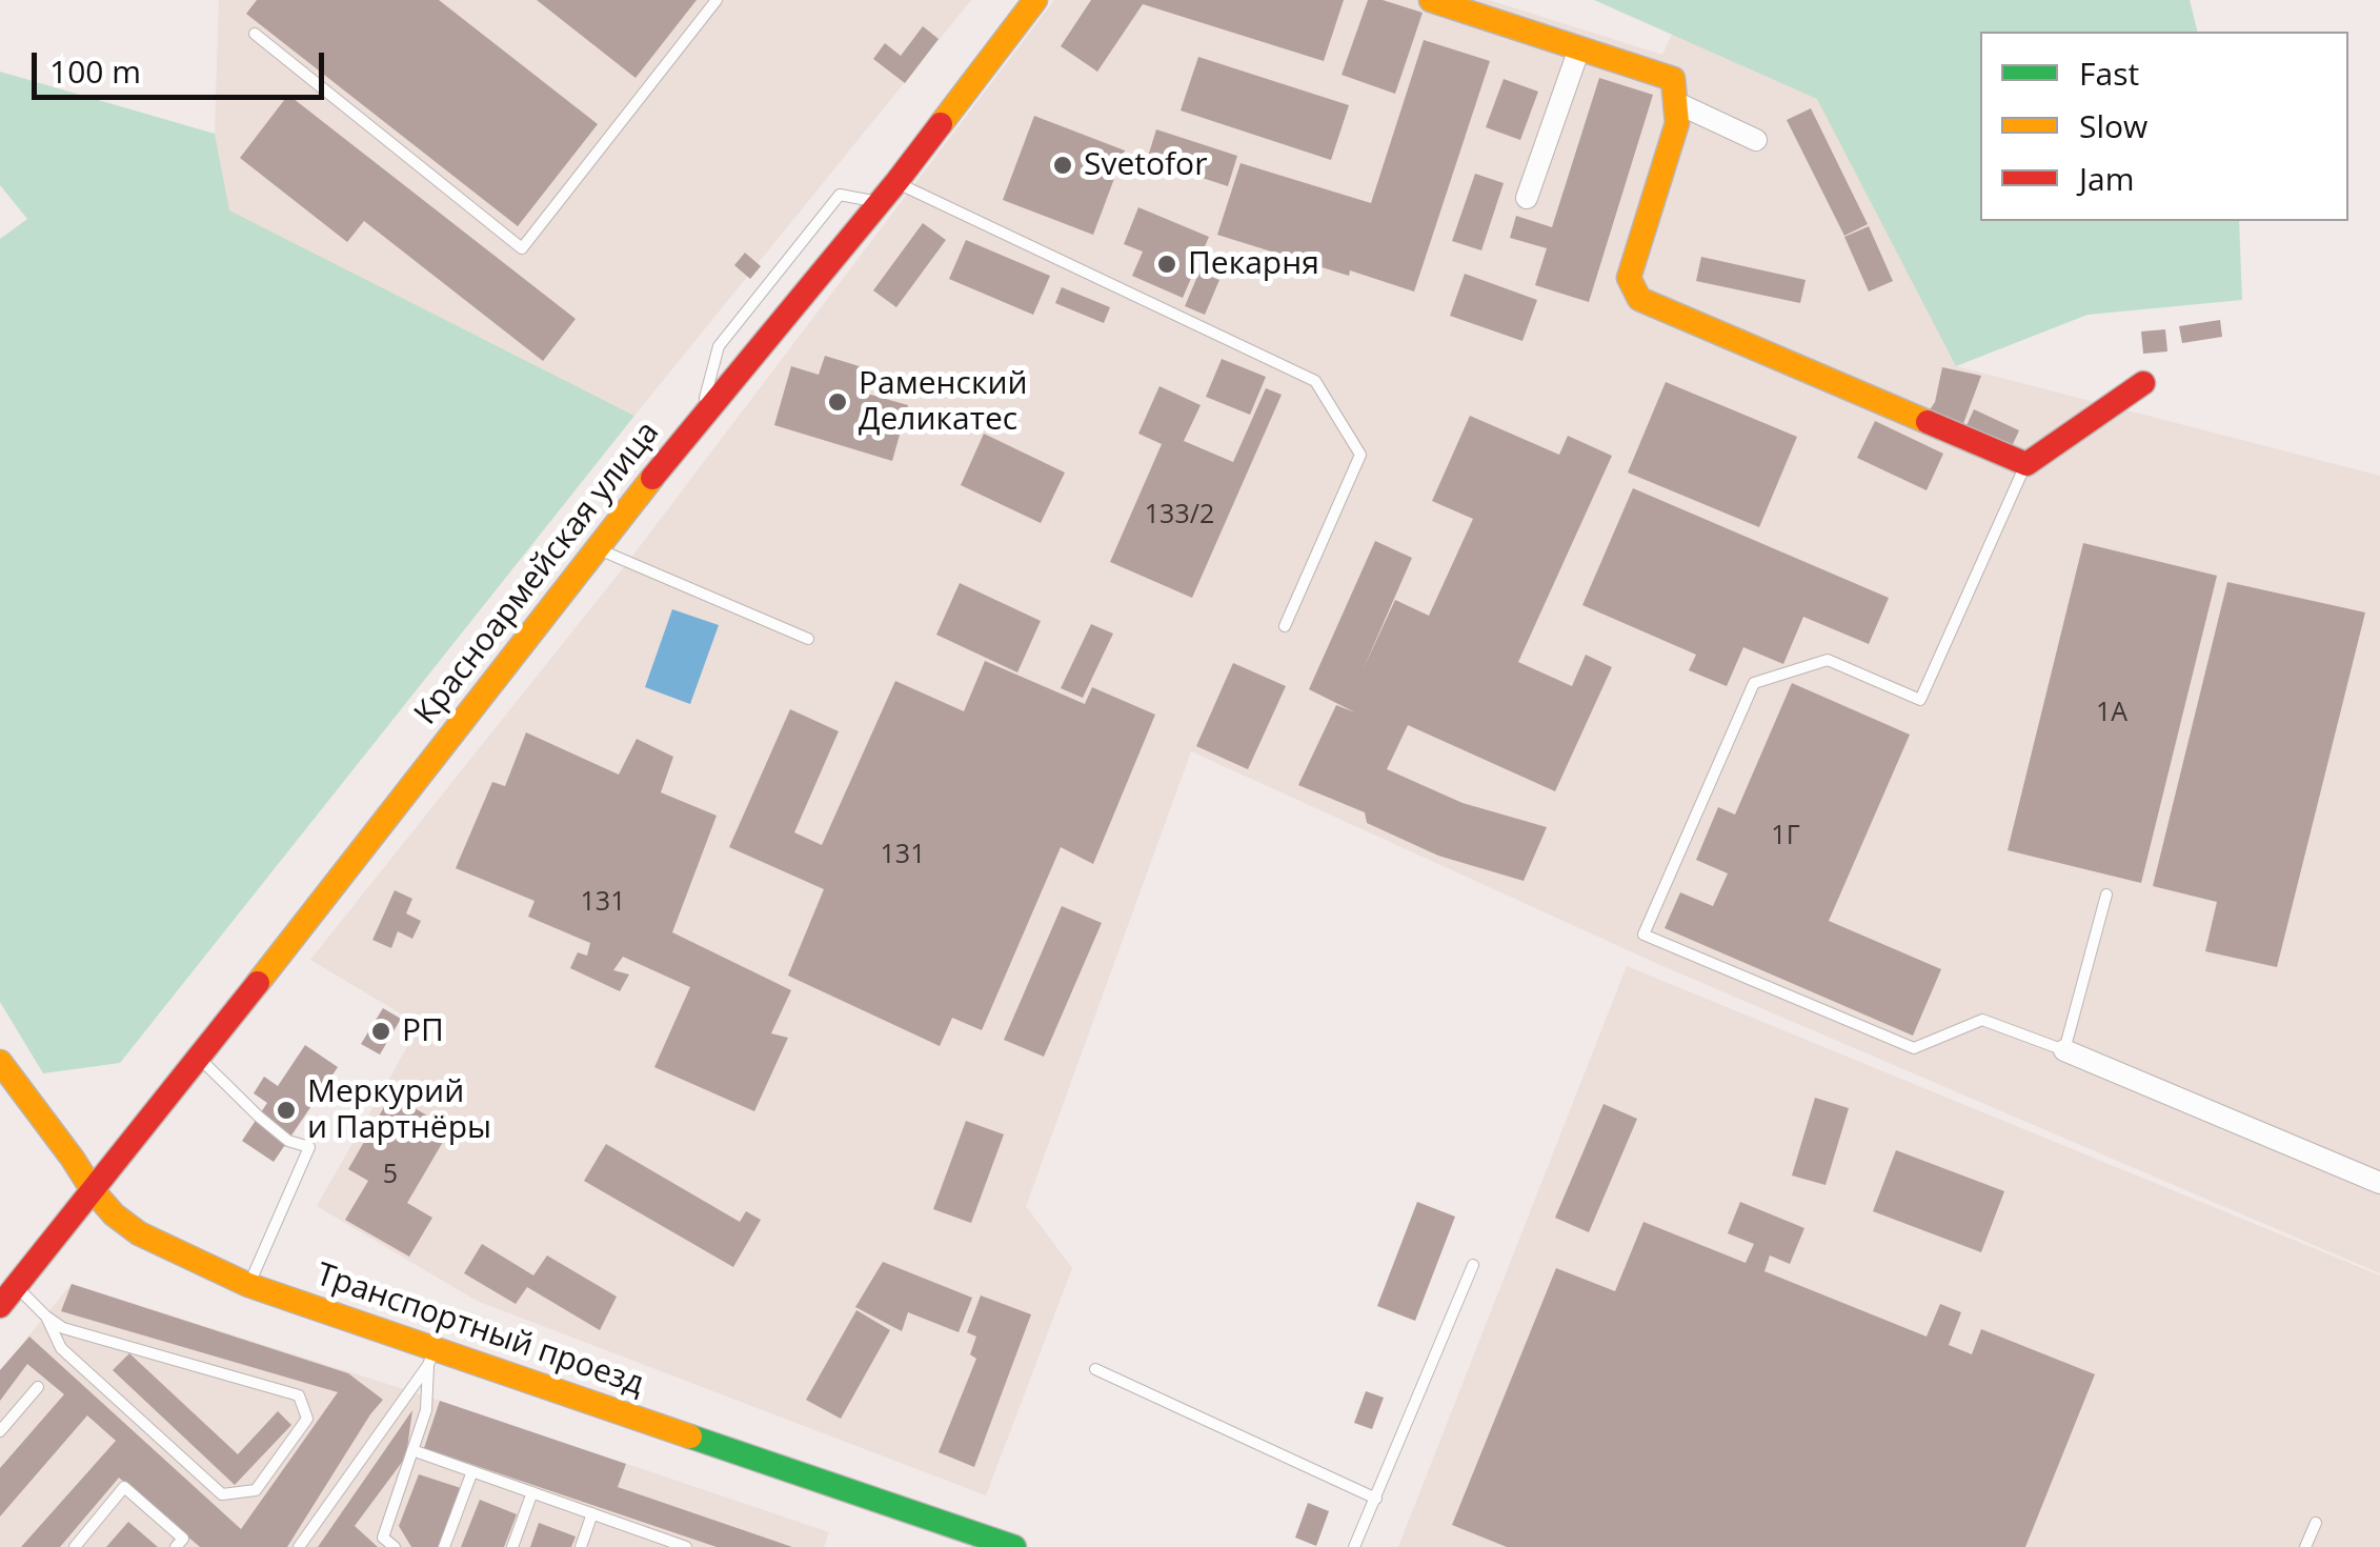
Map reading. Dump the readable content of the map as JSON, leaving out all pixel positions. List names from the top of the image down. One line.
{"streets":{"street":["Красноармейская улица","Транспортный проезд"]},"crossings":[["Красноармейская улица","Транспортный проезд"]],"places":["Svetofor","Пекарня","Раменский Деликатес","РП","Меркурий и Партнёры"],"house_numbers":["133/2","1А","1Г","131","131","5"],"legend":["Fast","Slow","Jam"],"scale_bar":"100 m"}
